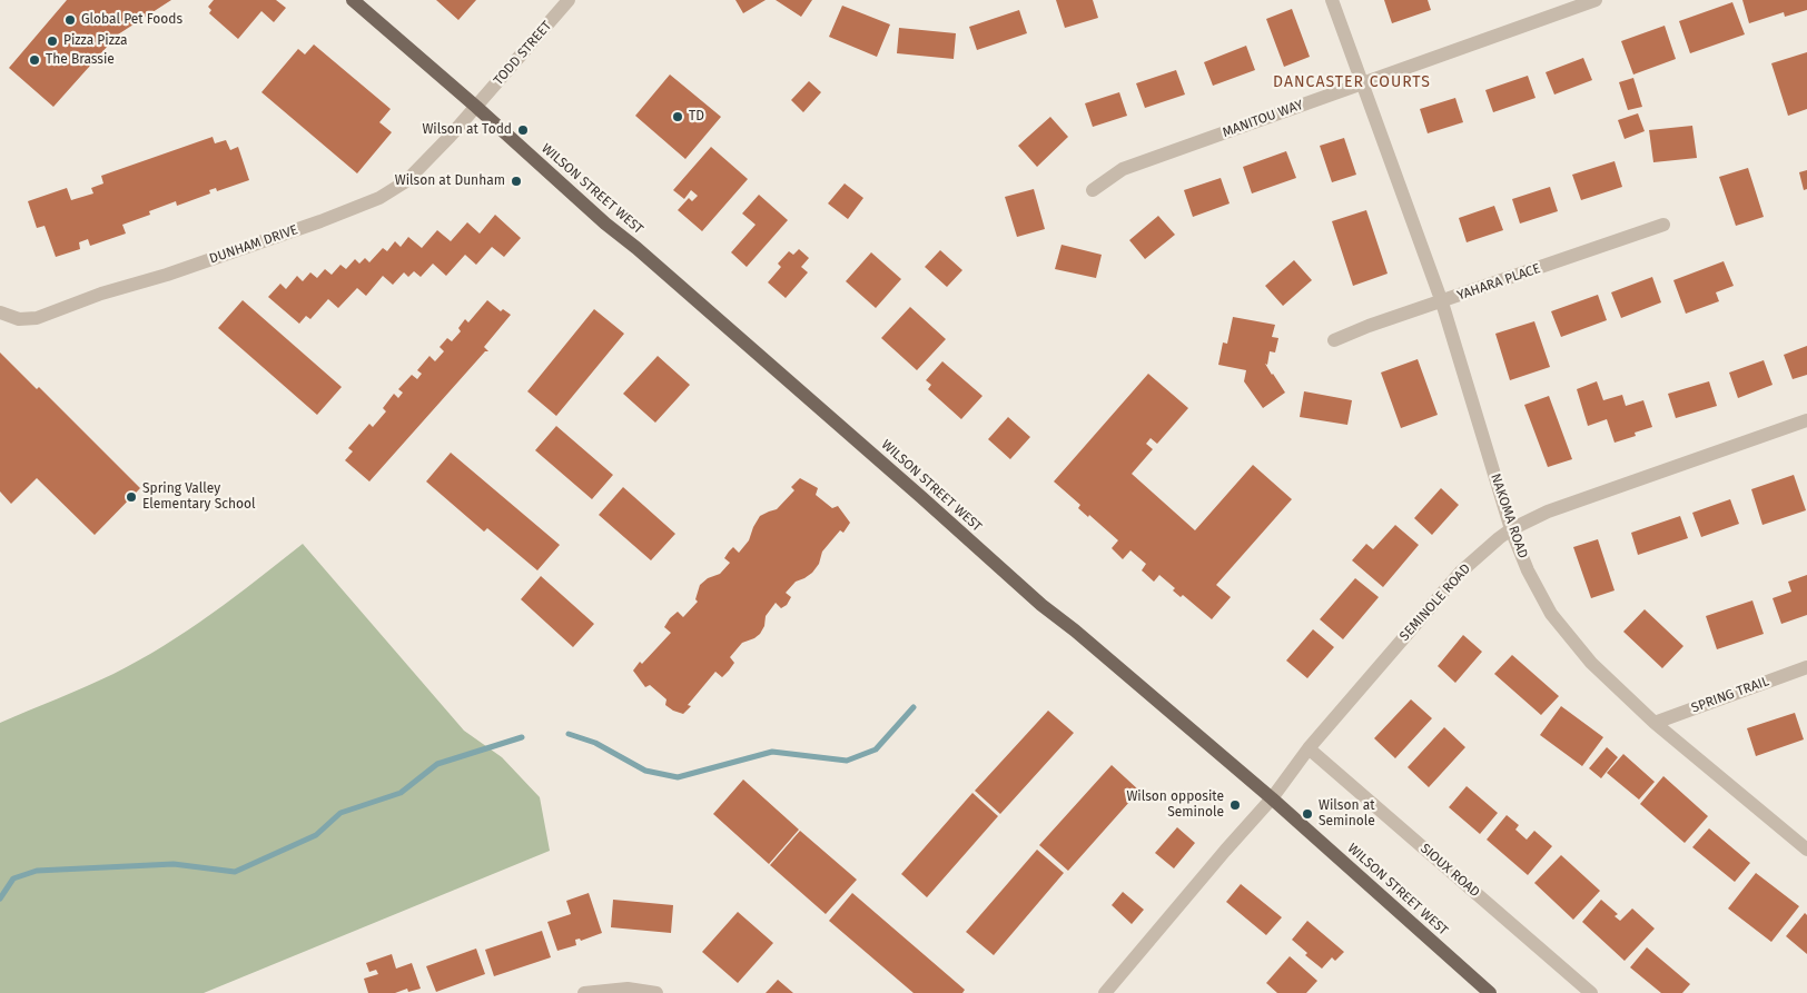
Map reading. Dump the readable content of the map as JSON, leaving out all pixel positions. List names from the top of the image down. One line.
{"streets":{"main road":["WILSON STREET WEST"],"street":["TODD STREET","MANITOU WAY","DUNHAM DRIVE","YAHARA PLACE","NAKOMA ROAD","SEMINOLE ROAD","SPRING TRAIL","SIOUX ROAD"]},"crossings":[["TODD STREET","WILSON STREET WEST"],["TODD STREET","DUNHAM DRIVE"],["MANITOU WAY","NAKOMA ROAD"],["WILSON STREET WEST","DUNHAM DRIVE"],["WILSON STREET WEST","SEMINOLE ROAD"],["YAHARA PLACE","NAKOMA ROAD"],["NAKOMA ROAD","SEMINOLE ROAD"],["NAKOMA ROAD","SPRING TRAIL"],["SEMINOLE ROAD","SIOUX ROAD"]],"districts":["DANCASTER COURTS"],"places":["Global Pet Foods","Pizza Pizza","The Brassie","TD","Wilson at Todd","Wilson at Dunham","Spring Valley Elementary School","Wilson opposite Seminole","Wilson at Seminole"]}
